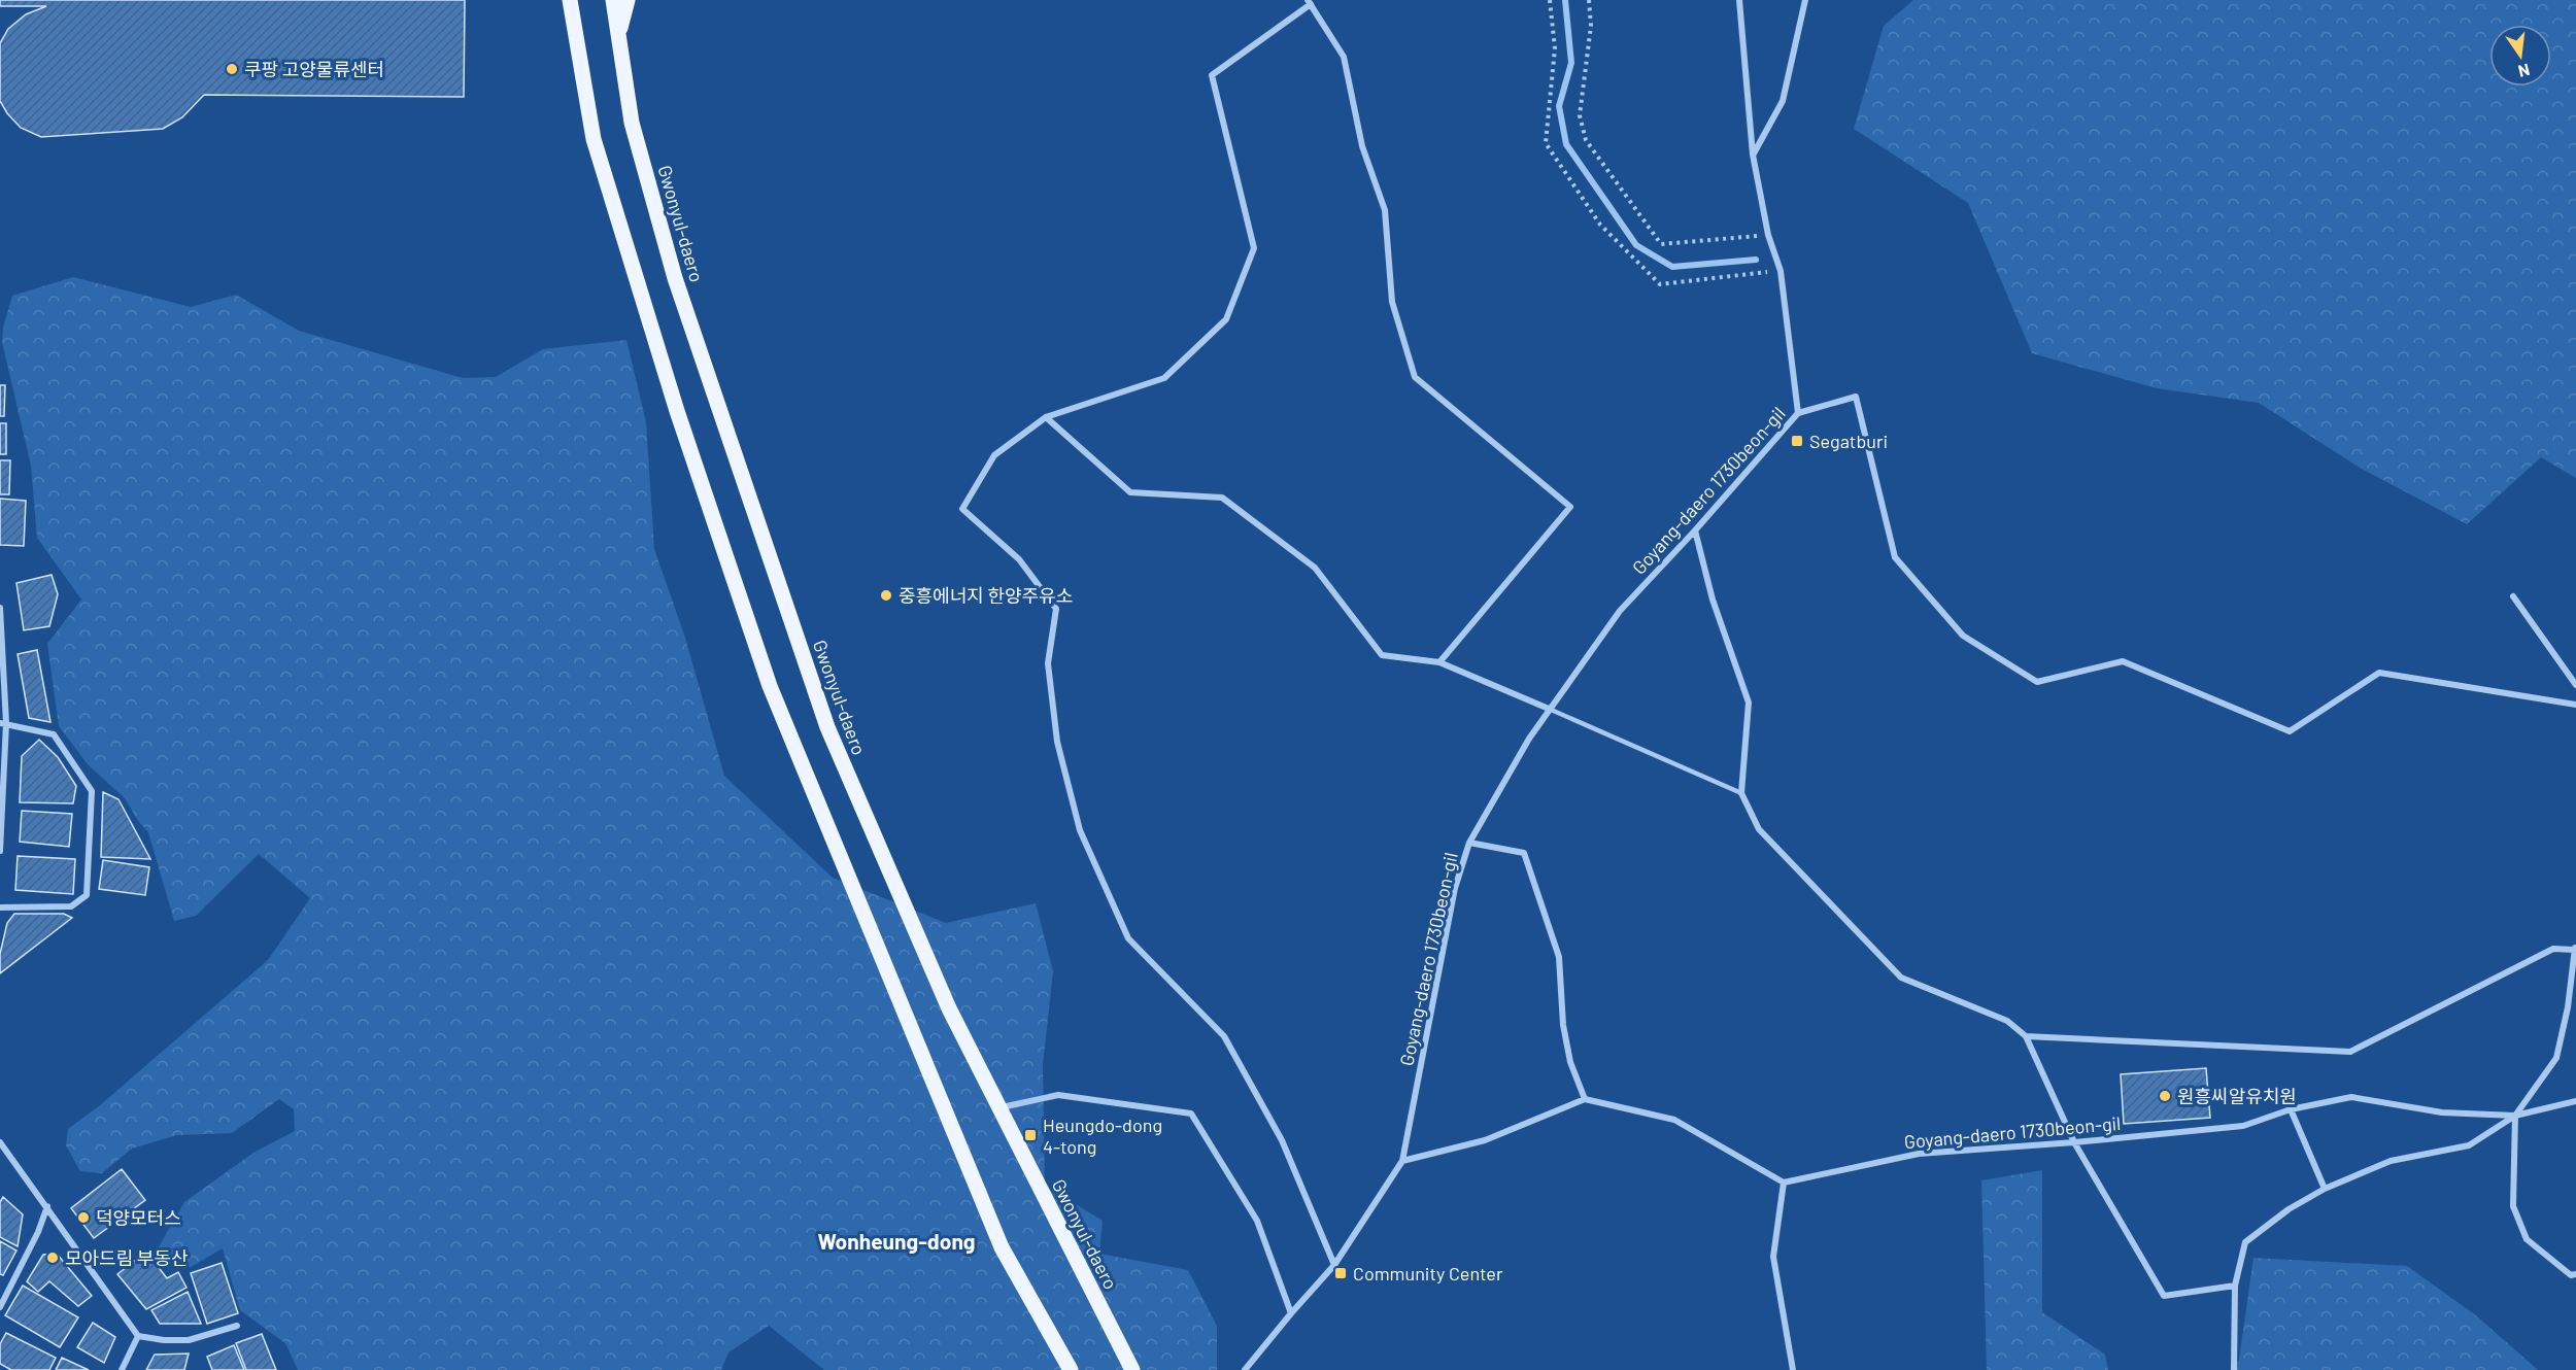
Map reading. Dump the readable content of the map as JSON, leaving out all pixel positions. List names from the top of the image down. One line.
{"streets":{"main road":["Gwonyul-daero"],"street":["Goyang-daero 1730beon-gil"]},"districts":["Wonheung-dong"],"places":{"other":["쿠팡 고양물류센터","중흥에너지 한양주유소","원흥씨알유치원","덕양모터스","모아드림 부동산"],"transit":["Segatburi","Heungdo-dong 4-tong","Community Center"]},"north":"bottom"}
